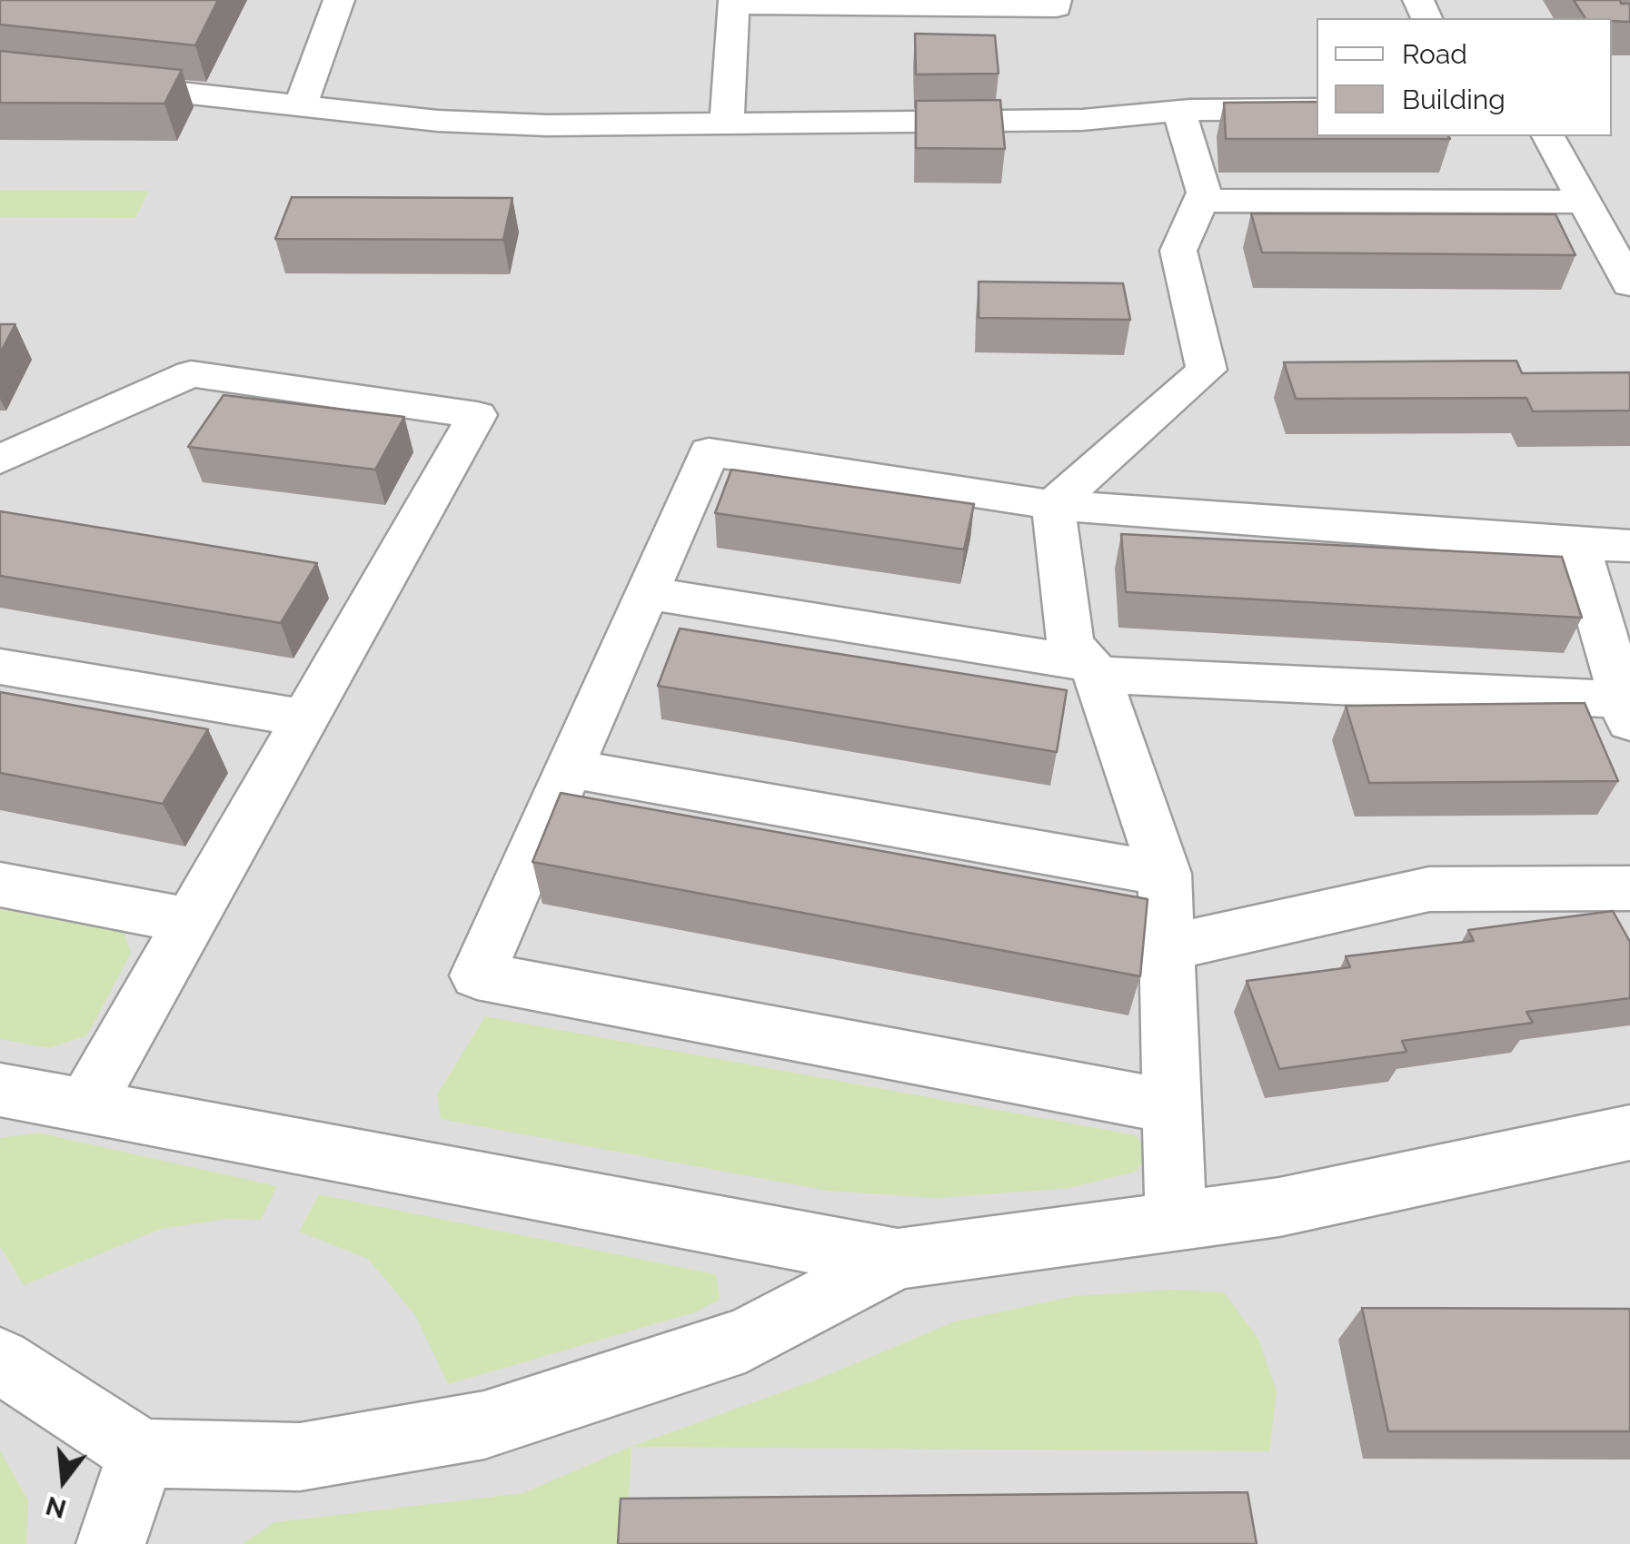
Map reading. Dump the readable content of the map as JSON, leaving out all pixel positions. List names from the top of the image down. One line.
{"legend":["Road","Building"],"north":"bottom"}
